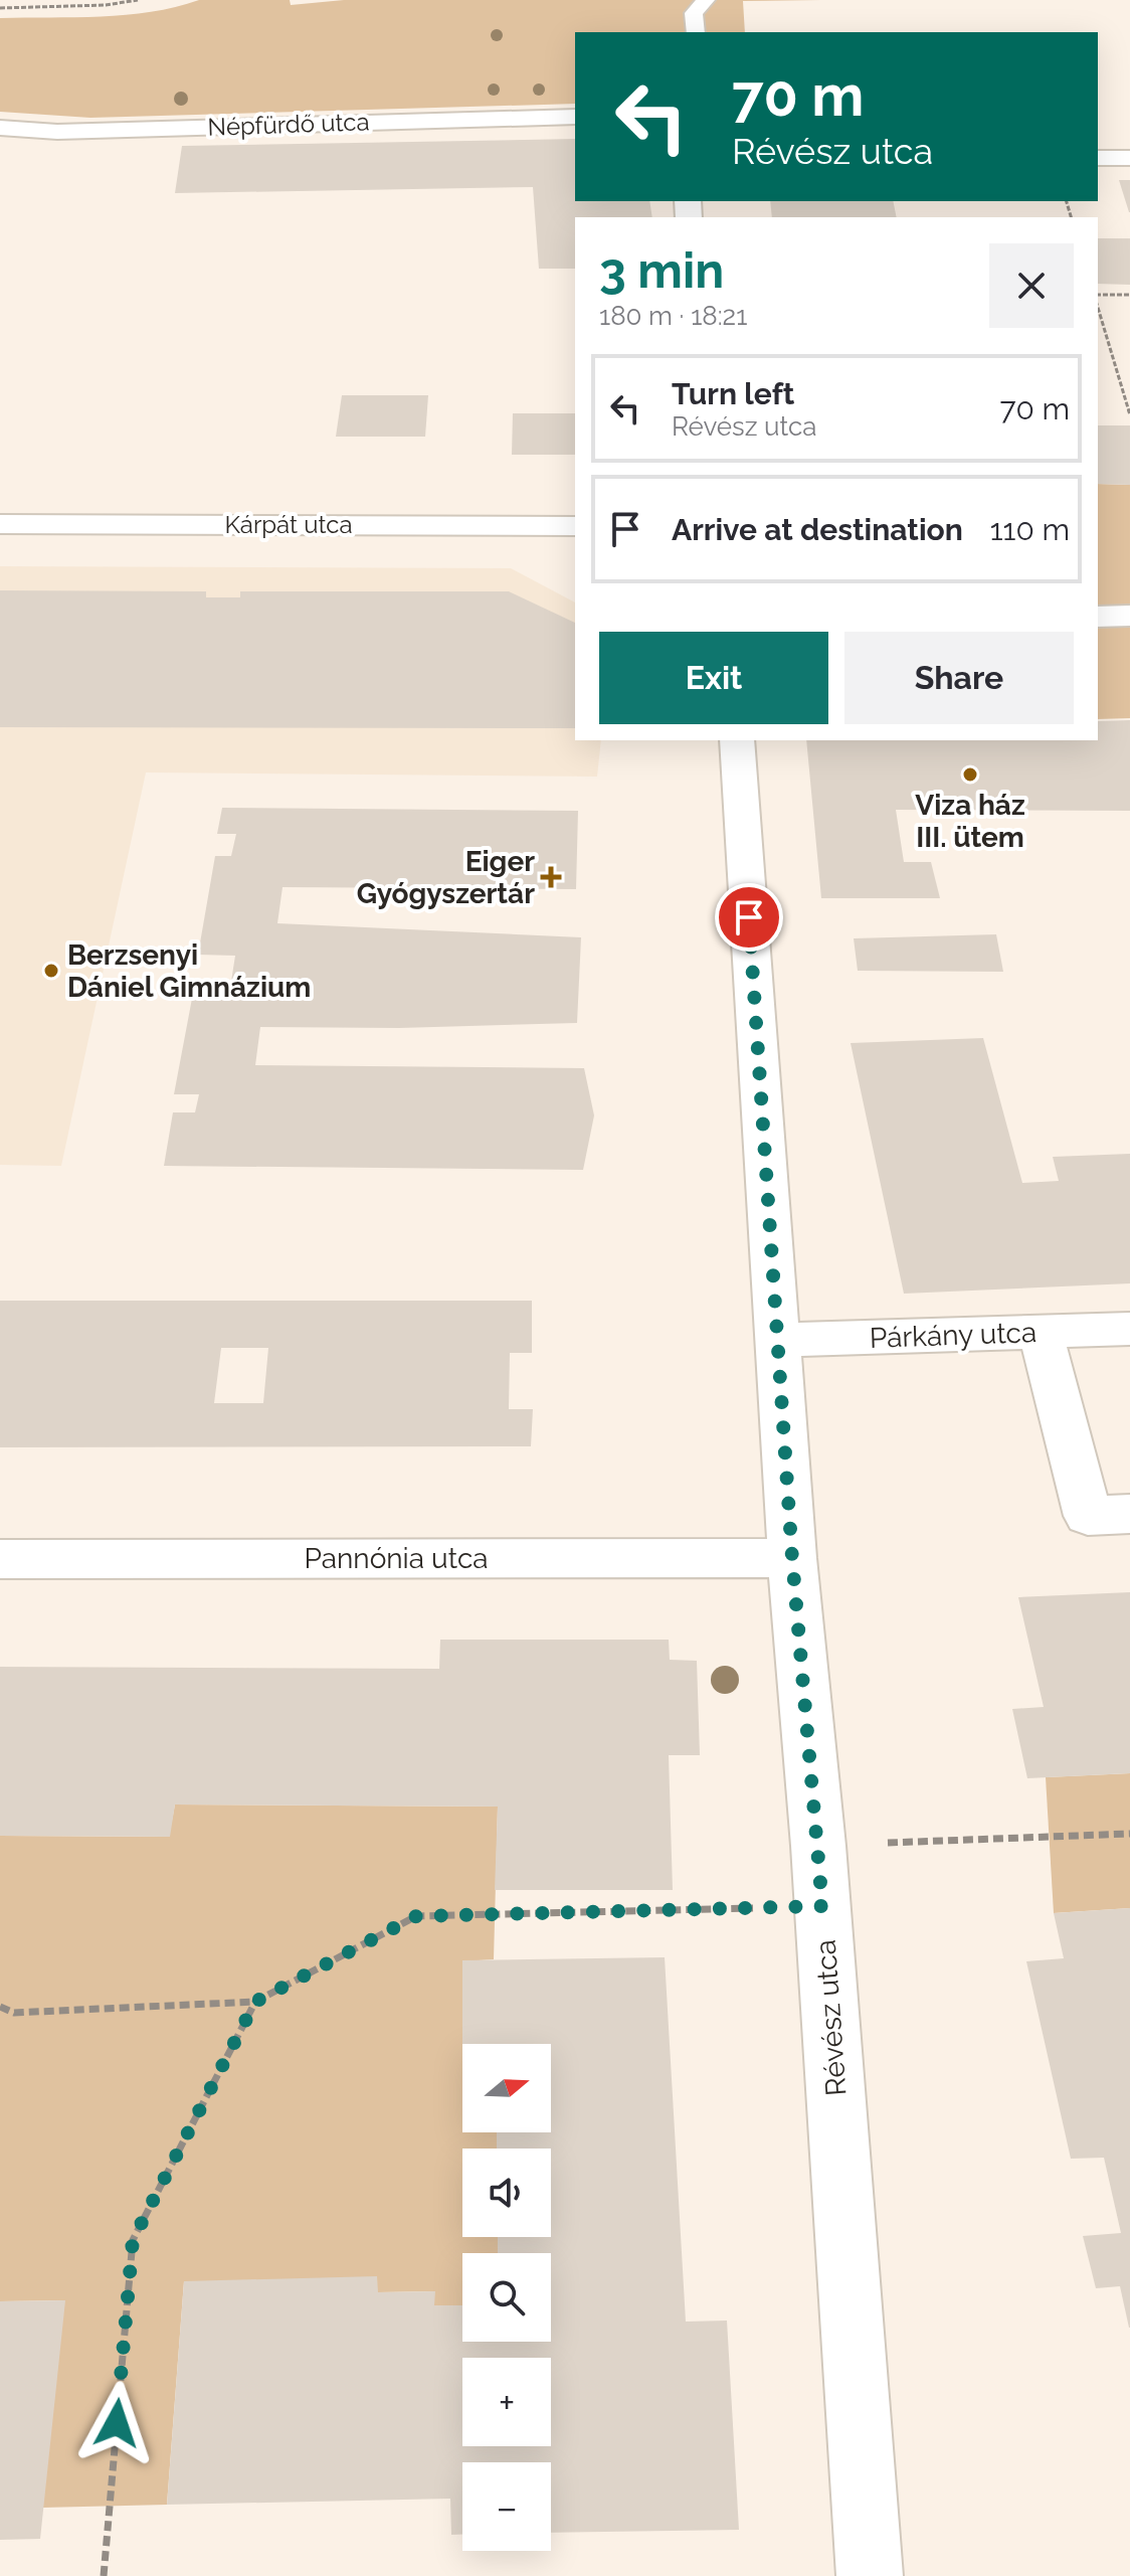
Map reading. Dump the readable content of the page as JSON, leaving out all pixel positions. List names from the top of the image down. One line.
{"streets":{"street":["Népfürdő utca","Kárpát utca","Párkány utca","Pannónia utca","Révész utca"]},"crossings":[["Párkány utca","Révész utca"],["Pannónia utca","Révész utca"]],"places":{"other":["Viza ház III. ütem","Berzsenyi Dániel Gimnázium"],"health":["Eiger Gyógyszertár"]},"north":"right","page":{"turn":["70 m","Révész utca"],"heading":["3 min","180 m · 18:21"],"list":[{"name":"Turn left","note":"Révész utca","value":"70 m"},{"name":"Arrive at destination","value":"110 m"}],"buttons":["Exit","Share"],"map_buttons":["+","−"]}}
